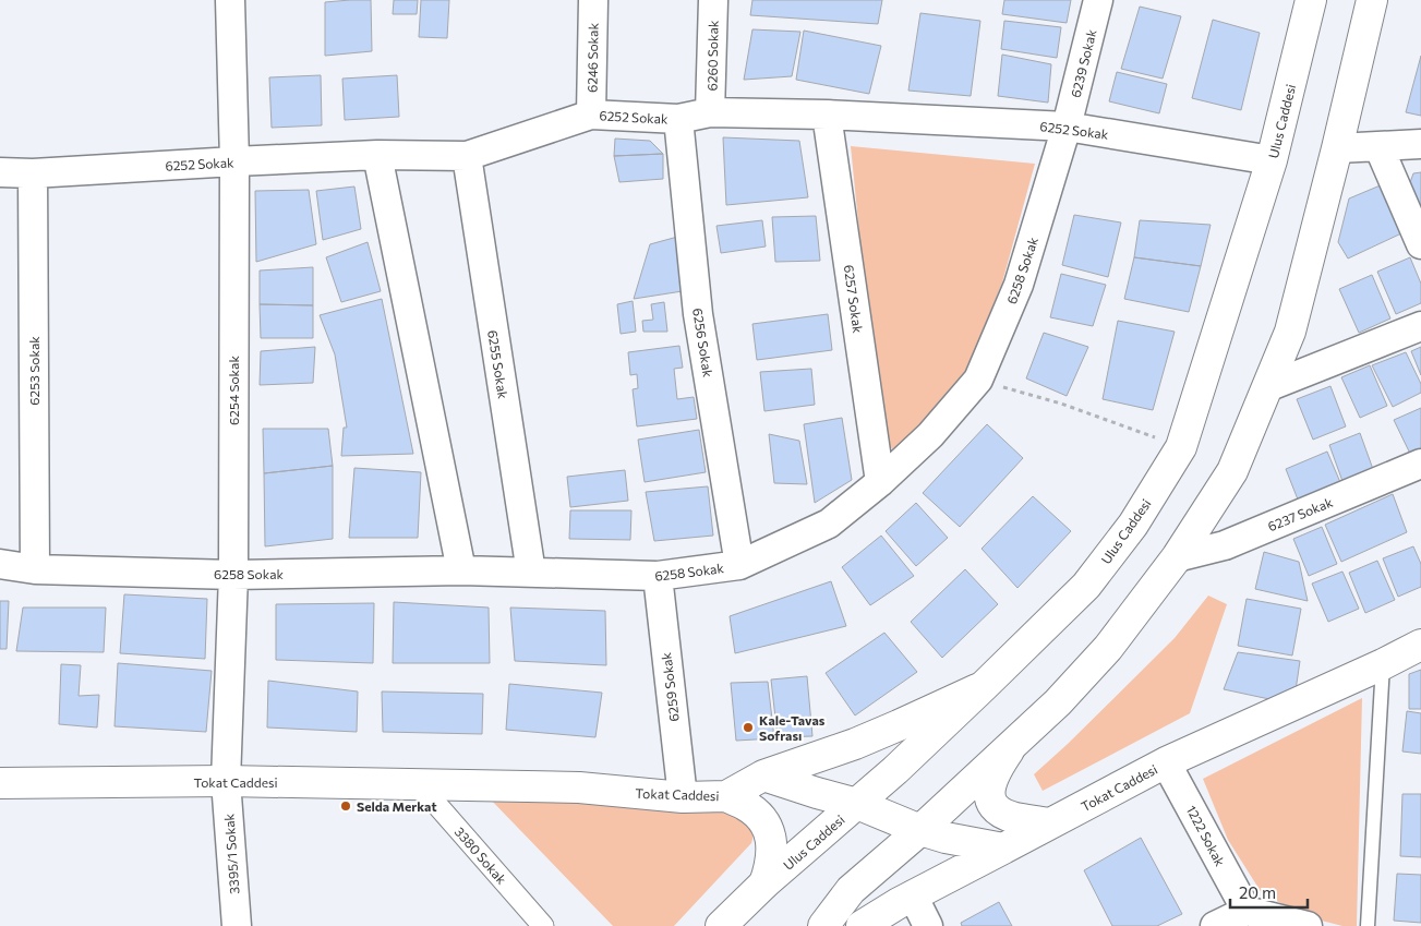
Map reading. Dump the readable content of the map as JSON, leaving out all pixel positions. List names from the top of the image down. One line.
{"streets":{"main road":["Ulus Caddesi","Tokat Caddesi"],"street":["6260 Sokak","6246 Sokak","6239 Sokak","6252 Sokak","6258 Sokak","6257 Sokak","6256 Sokak","6255 Sokak","6253 Sokak","6254 Sokak","6237 Sokak","6259 Sokak","1222 Sokak","3395/1 Sokak","3380 Sokak"]},"crossings":[["6260 Sokak","6252 Sokak"],["6246 Sokak","6252 Sokak"],["6239 Sokak","6252 Sokak"],["6239 Sokak","6258 Sokak"],["6252 Sokak","Ulus Caddesi"],["6252 Sokak","6258 Sokak"],["6252 Sokak","6257 Sokak"],["6252 Sokak","6256 Sokak"],["6252 Sokak","6255 Sokak"],["6252 Sokak","6253 Sokak"],["6252 Sokak","6254 Sokak"],["Ulus Caddesi","Tokat Caddesi"],["6258 Sokak","6257 Sokak"],["6258 Sokak","6256 Sokak"],["6258 Sokak","6255 Sokak"],["6258 Sokak","6253 Sokak"],["6258 Sokak","6254 Sokak"],["6258 Sokak","6259 Sokak"],["6254 Sokak","Tokat Caddesi"],["6254 Sokak","3395/1 Sokak"],["6259 Sokak","Tokat Caddesi"],["Tokat Caddesi","1222 Sokak"],["Tokat Caddesi","3395/1 Sokak"],["Tokat Caddesi","3380 Sokak"]],"places":["Kale-Tavas Sofrası","Selda Merkat"],"scale_bar":"20 m"}
